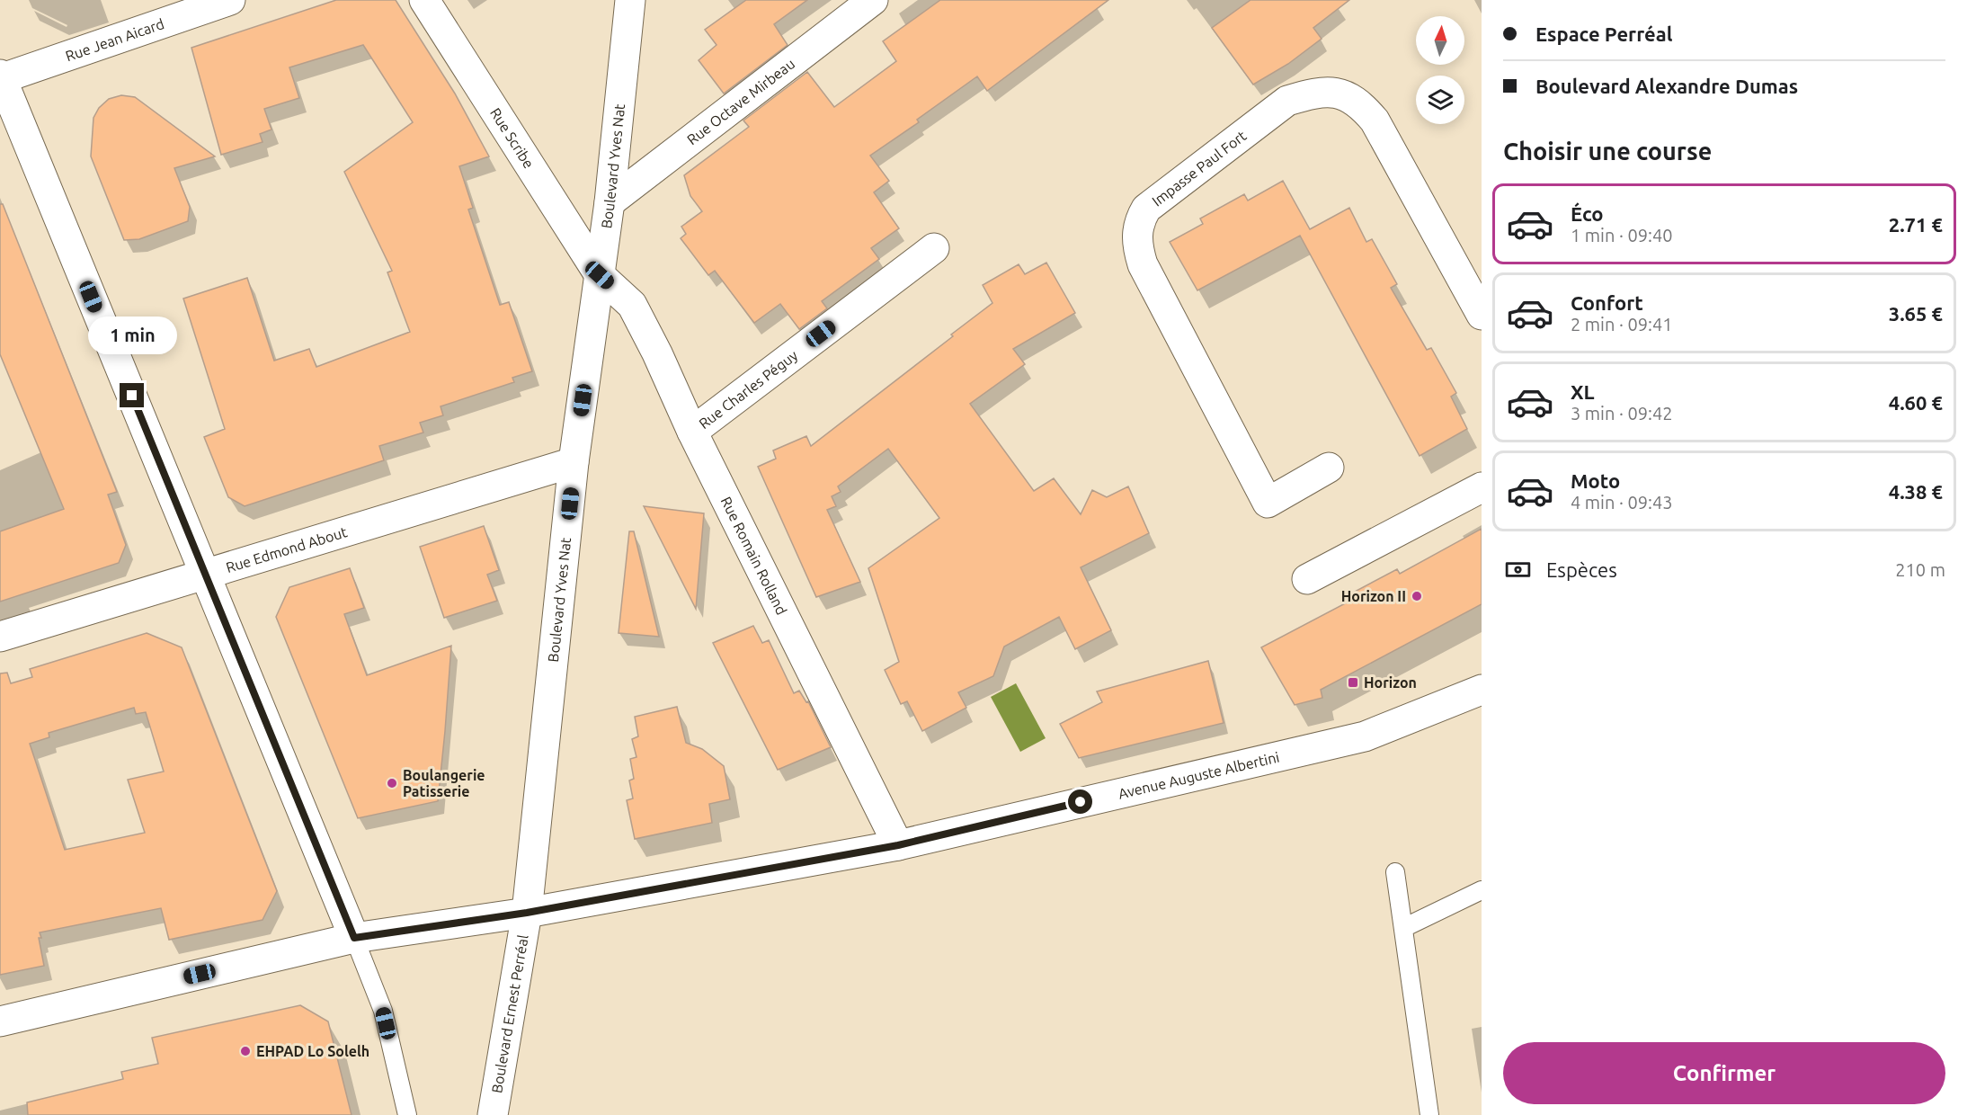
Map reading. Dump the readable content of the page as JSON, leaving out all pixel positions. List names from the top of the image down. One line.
{"streets":{"street":["Rue Jean Aicard","Rue Octave Mirbeau","Rue Scribe","Boulevard Yves Nat","Impasse Paul Fort","Rue Charles Péguy","Rue Edmond About","Rue Romain Rolland","Avenue Auguste Albertini","Boulevard Ernest Perréal"]},"crossings":[["Rue Octave Mirbeau","Boulevard Yves Nat"],["Rue Scribe","Boulevard Yves Nat"],["Rue Scribe","Rue Romain Rolland"],["Boulevard Yves Nat","Rue Edmond About"],["Boulevard Yves Nat","Rue Romain Rolland"],["Boulevard Yves Nat","Avenue Auguste Albertini"],["Boulevard Yves Nat","Boulevard Ernest Perréal"],["Rue Charles Péguy","Rue Romain Rolland"],["Rue Romain Rolland","Avenue Auguste Albertini"],["Avenue Auguste Albertini","Boulevard Ernest Perréal"]],"places":{"other":["Horizon II","Boulangerie Patisserie","EHPAD Lo Solelh"],"transit":["Horizon"]},"north":"top","page":{"banner":["Espace Perréal","Boulevard Alexandre Dumas"],"heading":"Choisir une course","list":[{"name":"Éco","note":"1 min · 09:40","value":"2.71 €"},{"name":"Confort","note":"2 min · 09:41","value":"3.65 €"},{"name":"XL","note":"3 min · 09:42","value":"4.60 €"},{"name":"Moto","note":"4 min · 09:43","value":"4.38 €"}],"bubble":"1 min","pay":["Espèces","210 m"],"buttons":"Confirmer"}}
